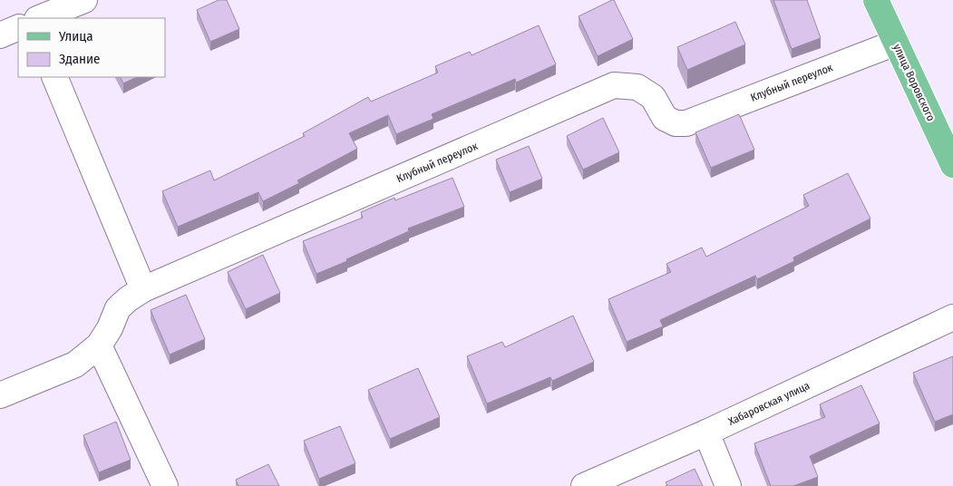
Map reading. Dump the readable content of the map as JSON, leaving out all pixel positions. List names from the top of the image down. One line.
{"streets":{"main road":["улица Воровского"],"street":["Клубный переулок","Хабаровская улица"]},"crossings":[["Клубный переулок","улица Воровского"]],"legend":["Улица","Здание"]}
